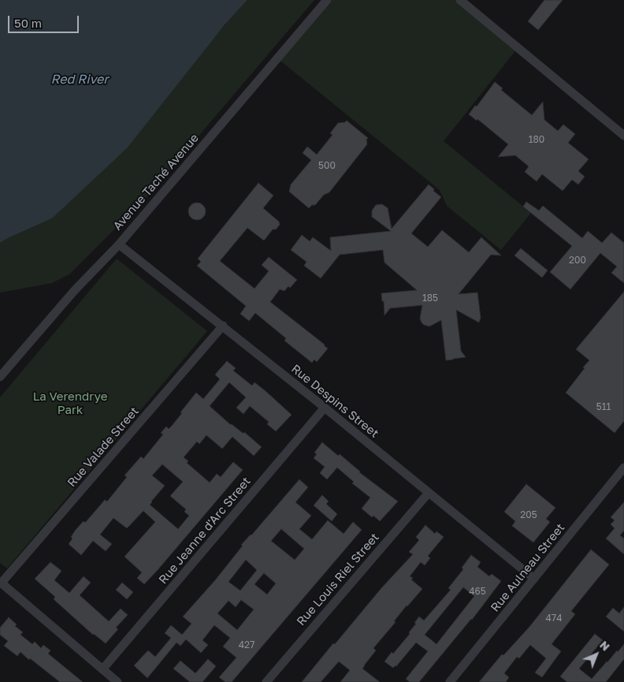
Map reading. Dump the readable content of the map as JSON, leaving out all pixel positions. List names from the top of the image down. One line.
{"streets":{"street":["Avenue Taché Avenue","Rue Despins Street","Rue Valade Street","Rue Jeanne d'Arc Street","Rue Aulneau Street","Rue Louis Riel Street"]},"crossings":[["Avenue Taché Avenue","Rue Despins Street"],["Rue Despins Street","Rue Valade Street"],["Rue Despins Street","Rue Jeanne d'Arc Street"],["Rue Despins Street","Rue Aulneau Street"],["Rue Despins Street","Rue Louis Riel Street"]],"water":["Red River"],"parks":["La Verendrye Park"],"house_numbers":["180","500","200","185","511","205","465","474","427"],"scale_bar":"50 m","north":"top right"}
